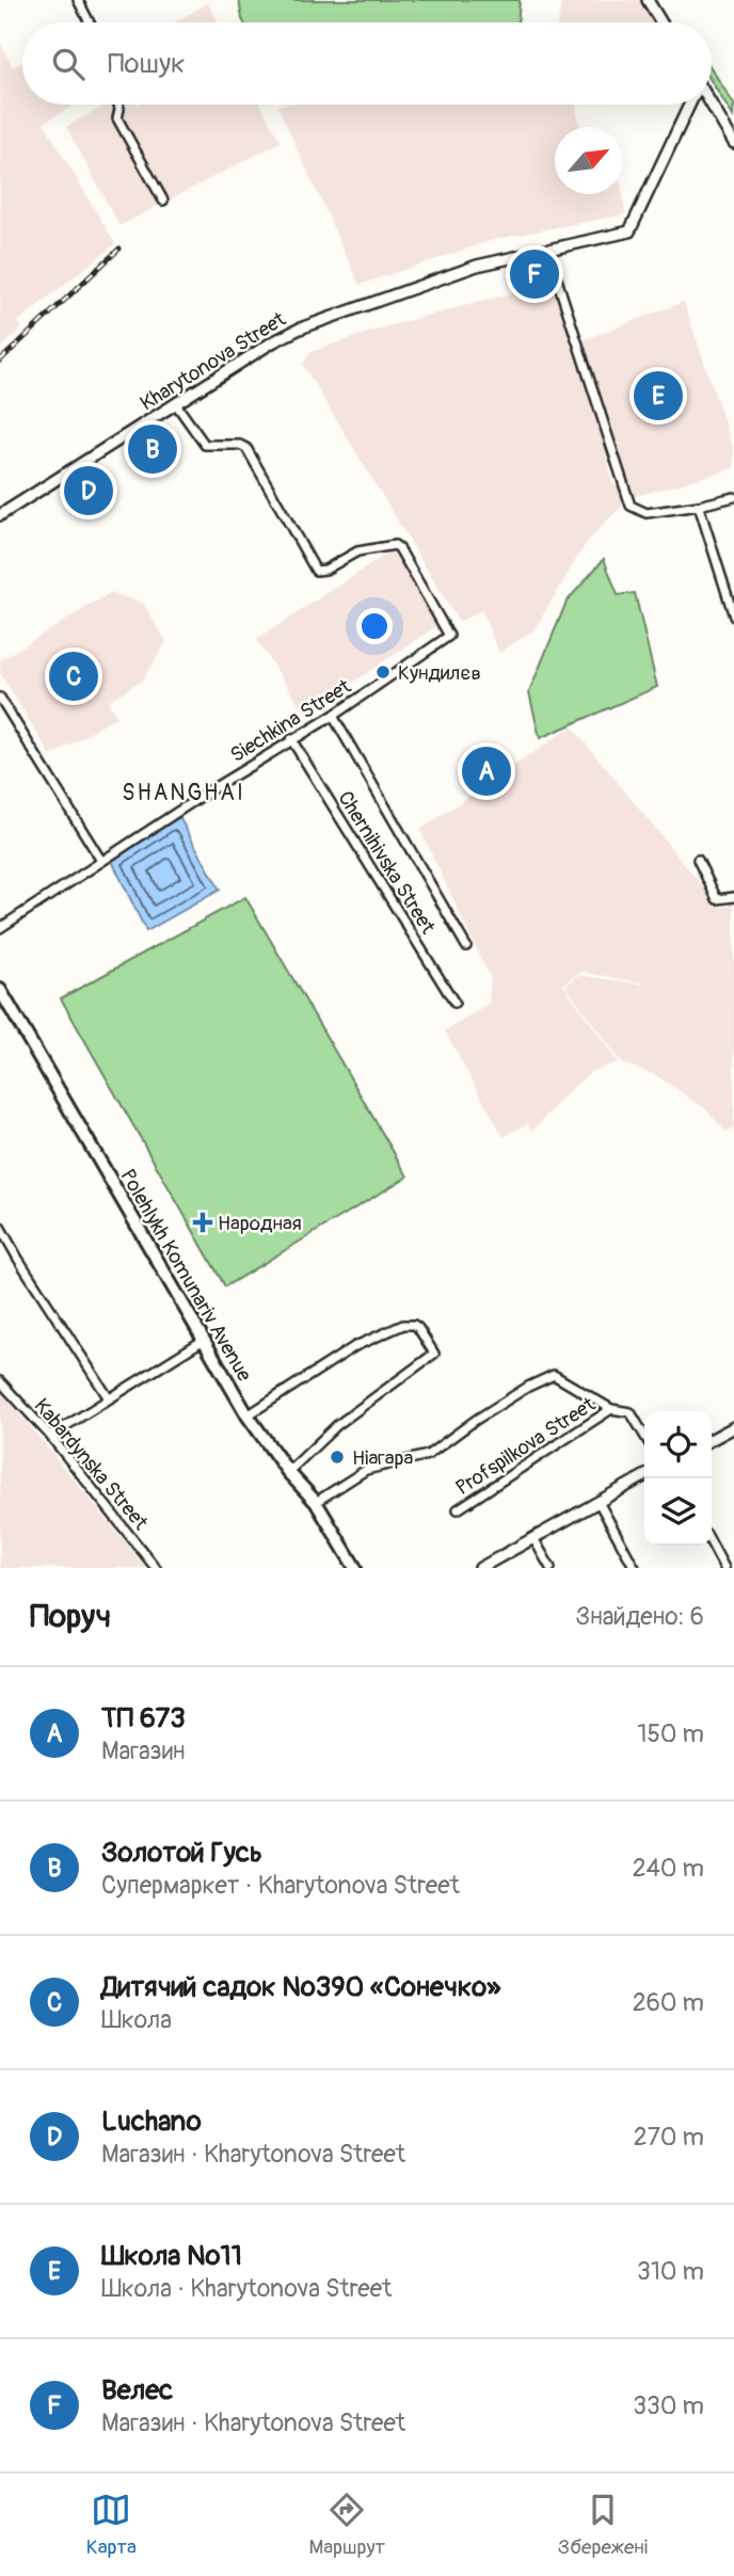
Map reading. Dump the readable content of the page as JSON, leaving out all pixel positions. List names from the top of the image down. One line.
{"streets":{"main road":["Polehlykh Komunariv Avenue"],"street":["Kharytonova Street","Siechkina Street","Chernihivska Street","Profspilkova Street","Kabardynska Street"]},"crossings":[["Kharytonova Street","Siechkina Street"],["Siechkina Street","Chernihivska Street"]],"districts":["SHANGHAI"],"places":{"other":["Кундилєв","Ніагара"],"health":["Народная"]},"north":"top right","page":{"search":"Пошук","pins":["F","E","B","D","C","A"],"heading":["Поруч","Знайдено: 6"],"list":[{"mark":"A","name":"ТП 673","note":"Магазин","value":"150 m"},{"mark":"B","name":"Золотой Гусь","note":"Супермаркет · Kharytonova Street","value":"240 m"},{"mark":"C","name":"Дитячий садок №390 «Сонечко»","note":"Школа","value":"260 m"},{"mark":"D","name":"Luchano","note":"Магазин · Kharytonova Street","value":"270 m"},{"mark":"E","name":"Школа №11","note":"Школа · Kharytonova Street","value":"310 m"},{"mark":"F","name":"Велес","note":"Магазин · Kharytonova Street","value":"330 m"}],"nav":["Карта","Маршрут","Збережені"]}}
